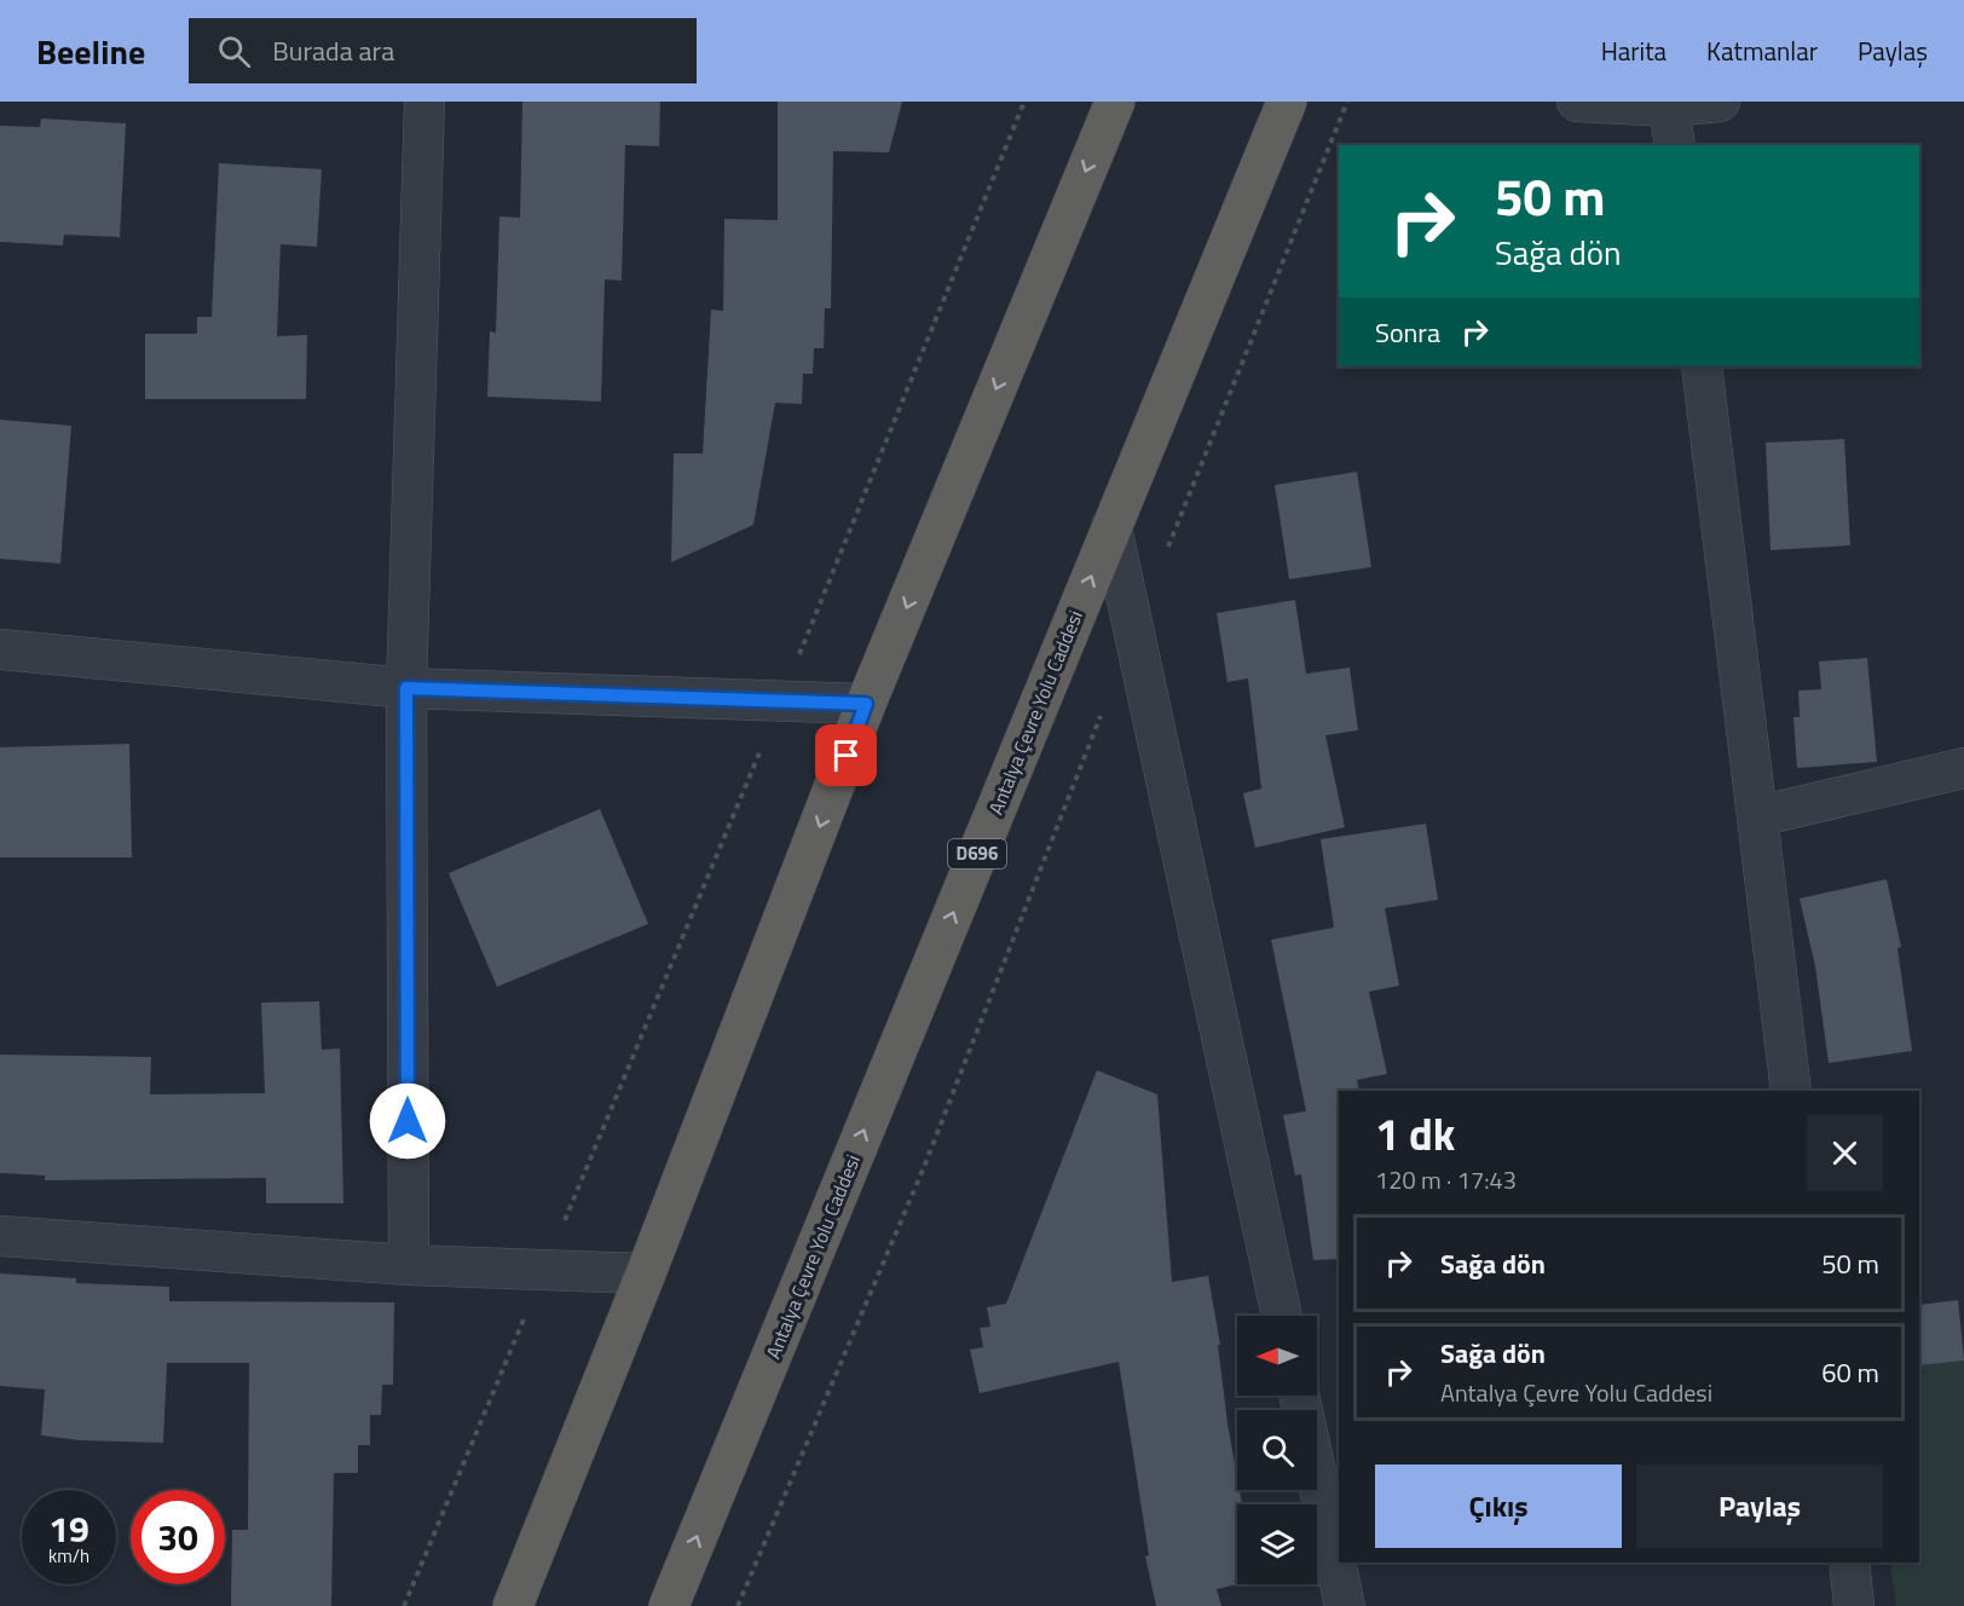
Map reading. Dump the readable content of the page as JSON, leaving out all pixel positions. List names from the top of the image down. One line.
{"streets":{"highway":["Antalya Çevre Yolu Caddesi","D696"]},"north":"left","page":{"header":"Beeline","search":"Burada ara","nav":["Harita","Katmanlar","Paylaş"],"turn":["50 m","Sağa dön"],"then":"Sonra","heading":["1 dk","120 m · 17:43"],"list":[{"name":"Sağa dön","value":"50 m"},{"name":"Sağa dön","note":"Antalya Çevre Yolu Caddesi","value":"60 m"}],"buttons":["Çıkış","Paylaş"],"speed":"19 km/h","limit":"30"}}
